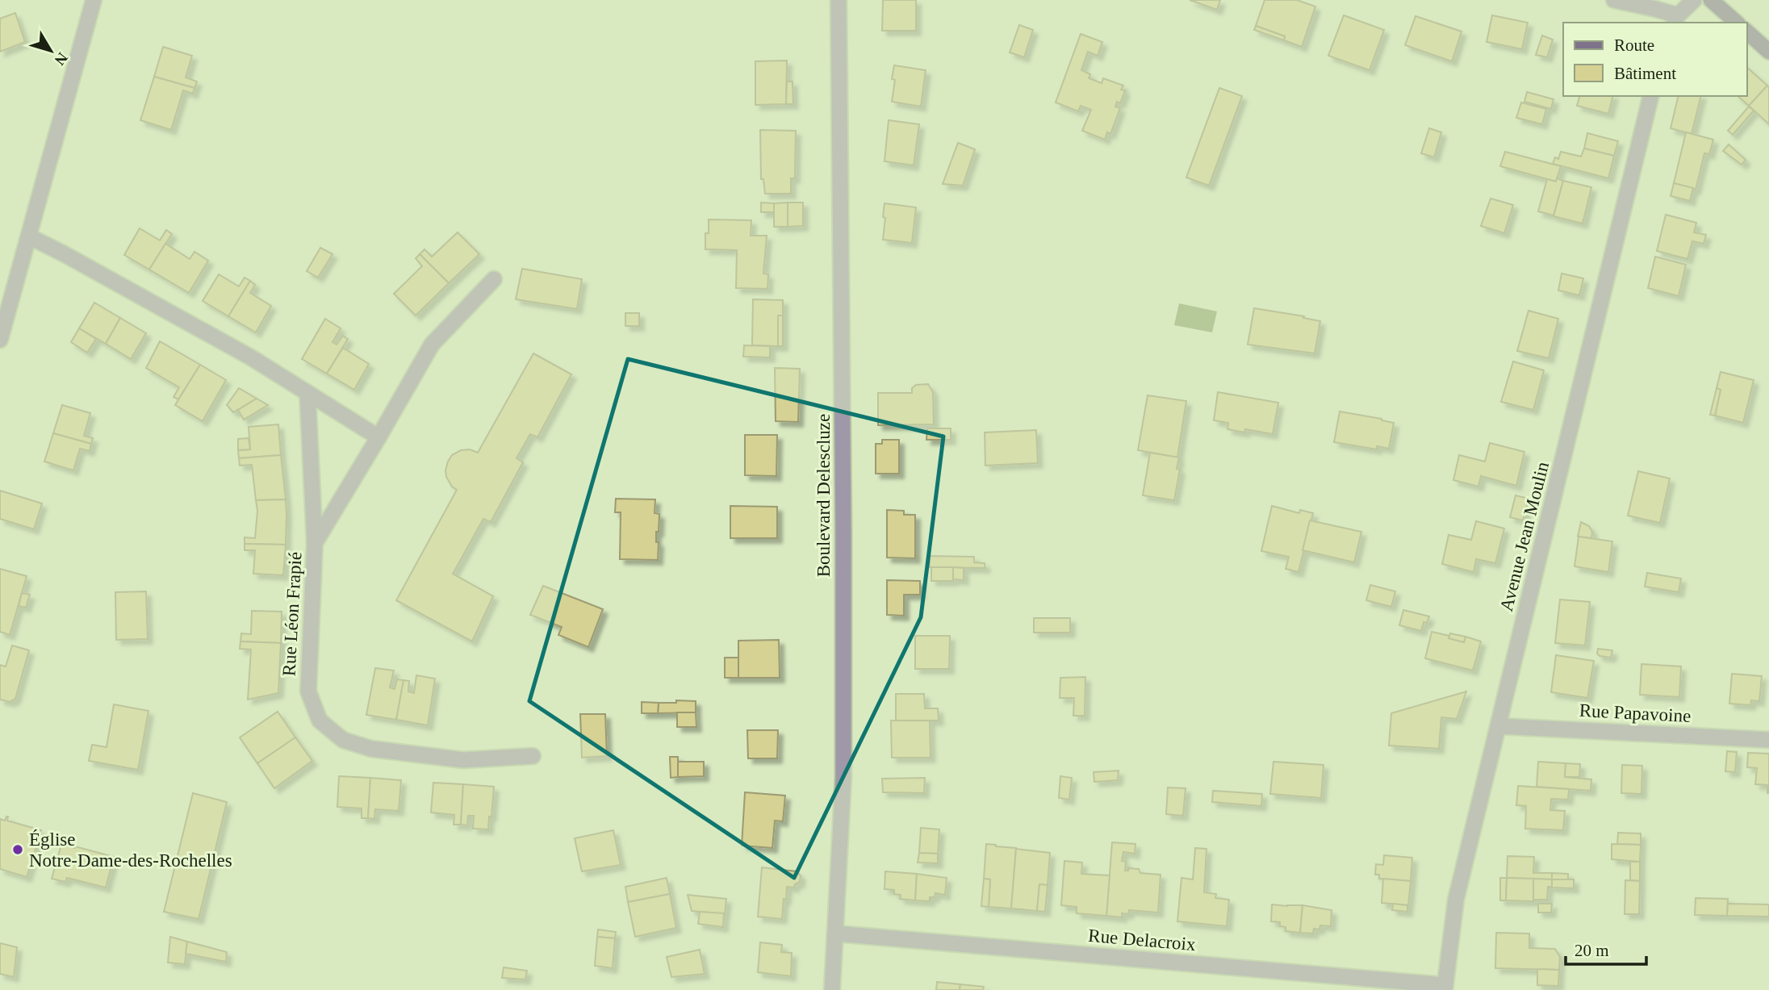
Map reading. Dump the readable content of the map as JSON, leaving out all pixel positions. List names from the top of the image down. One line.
{"streets":{"street":["Boulevard Delescluze","Avenue Jean Moulin","Rue Léon Frapié","Rue Papavoine","Rue Delacroix"]},"crossings":[["Boulevard Delescluze","Rue Delacroix"],["Avenue Jean Moulin","Rue Papavoine"],["Avenue Jean Moulin","Rue Delacroix"]],"places":["Église Notre-Dame-des-Rochelles"],"legend":["Route","Bâtiment"],"scale_bar":"20 m","north":"bottom right"}
